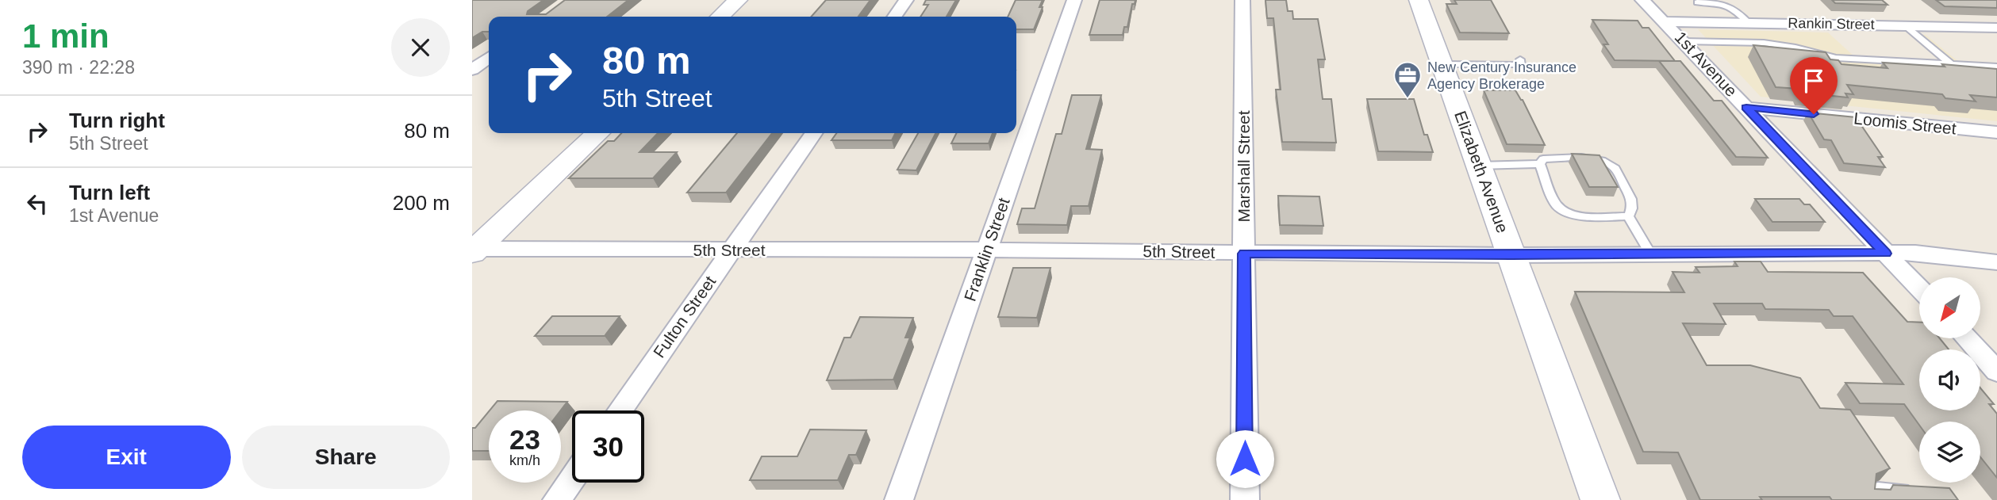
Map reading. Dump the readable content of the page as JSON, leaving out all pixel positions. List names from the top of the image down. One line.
{"streets":{"street":["Rankin Street","1st Avenue","Loomis Street","Marshall Street","Elizabeth Avenue","Franklin Street","5th Street","Fulton Street"]},"crossings":[["Rankin Street","1st Avenue"],["1st Avenue","Loomis Street"],["1st Avenue","5th Street"],["Marshall Street","5th Street"],["Elizabeth Avenue","5th Street"],["Franklin Street","5th Street"],["5th Street","Fulton Street"]],"places":{"office":["New Century Insurance Agency Brokerage"]},"north":"bottom left","page":{"heading":["1 min","390 m · 22:28"],"turn":["80 m","5th Street"],"list":[{"name":"Turn right","note":"5th Street","value":"80 m"},{"name":"Turn left","note":"1st Avenue","value":"200 m"}],"speed":"23 km/h","limit":"30","buttons":["Exit","Share"]}}
